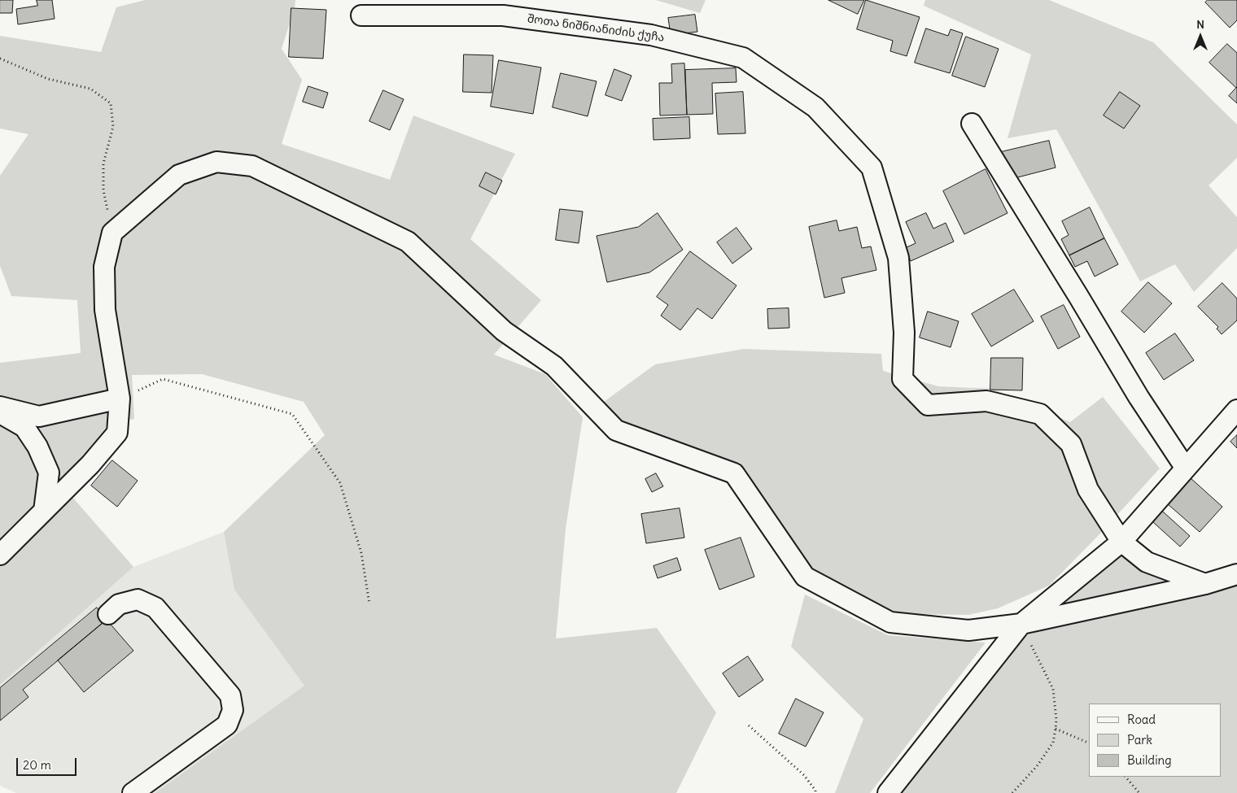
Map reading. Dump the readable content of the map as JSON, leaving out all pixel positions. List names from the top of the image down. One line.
{"streets":{"street":["შოთა ნიშნიანიძის ქუჩა"]},"legend":["Road","Park","Building"],"scale_bar":"20 m","north":"top"}
